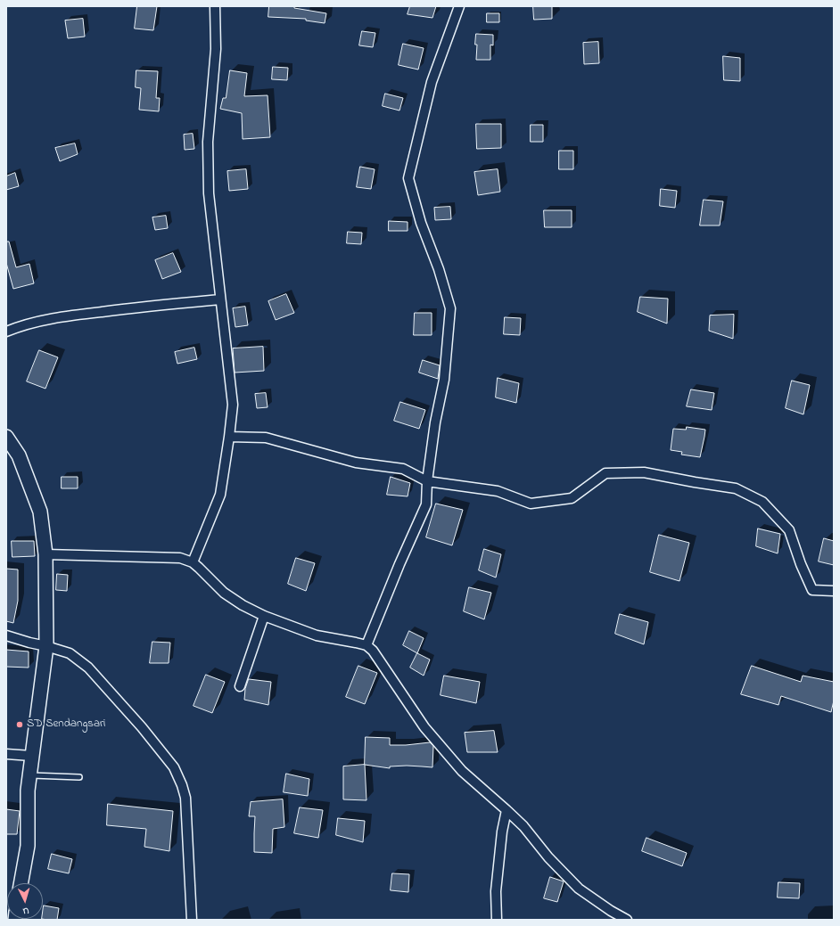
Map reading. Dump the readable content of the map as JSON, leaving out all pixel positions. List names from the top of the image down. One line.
{"places":["SD Sendangsari"],"north":"bottom"}
